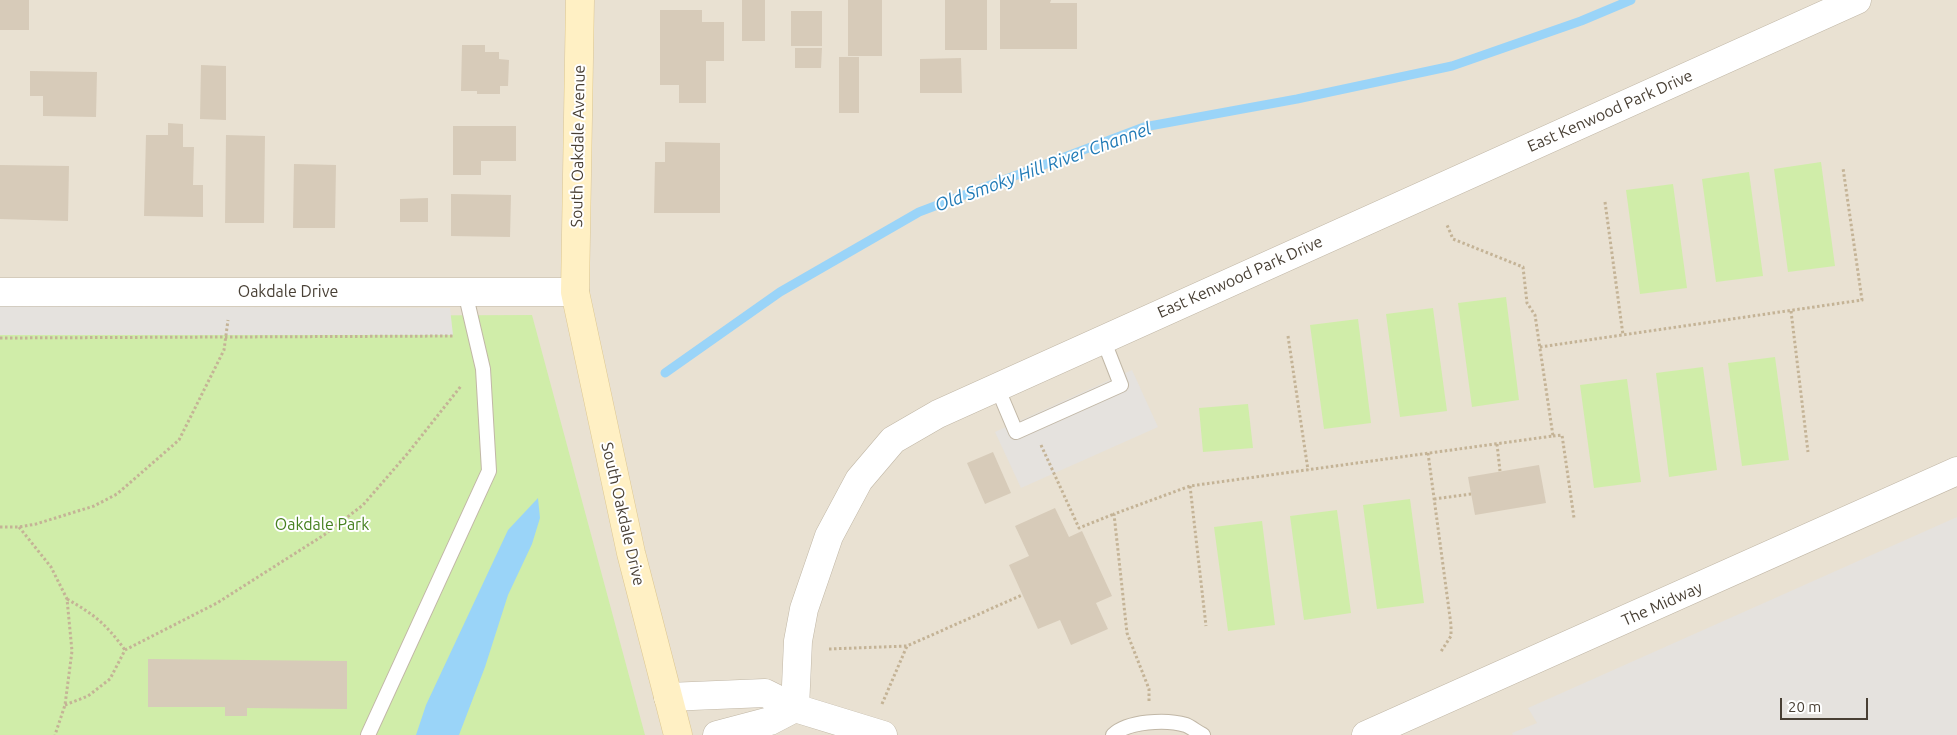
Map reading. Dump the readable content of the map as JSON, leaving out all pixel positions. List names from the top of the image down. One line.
{"streets":{"street":["East Kenwood Park Drive","South Oakdale Avenue","Oakdale Drive","South Oakdale Drive","The Midway"]},"crossings":[["South Oakdale Avenue","Oakdale Drive"],["South Oakdale Avenue","South Oakdale Drive"],["Oakdale Drive","South Oakdale Drive"]],"water":["Old Smoky Hill River Channel"],"parks":["Oakdale Park"],"scale_bar":"20 m"}
